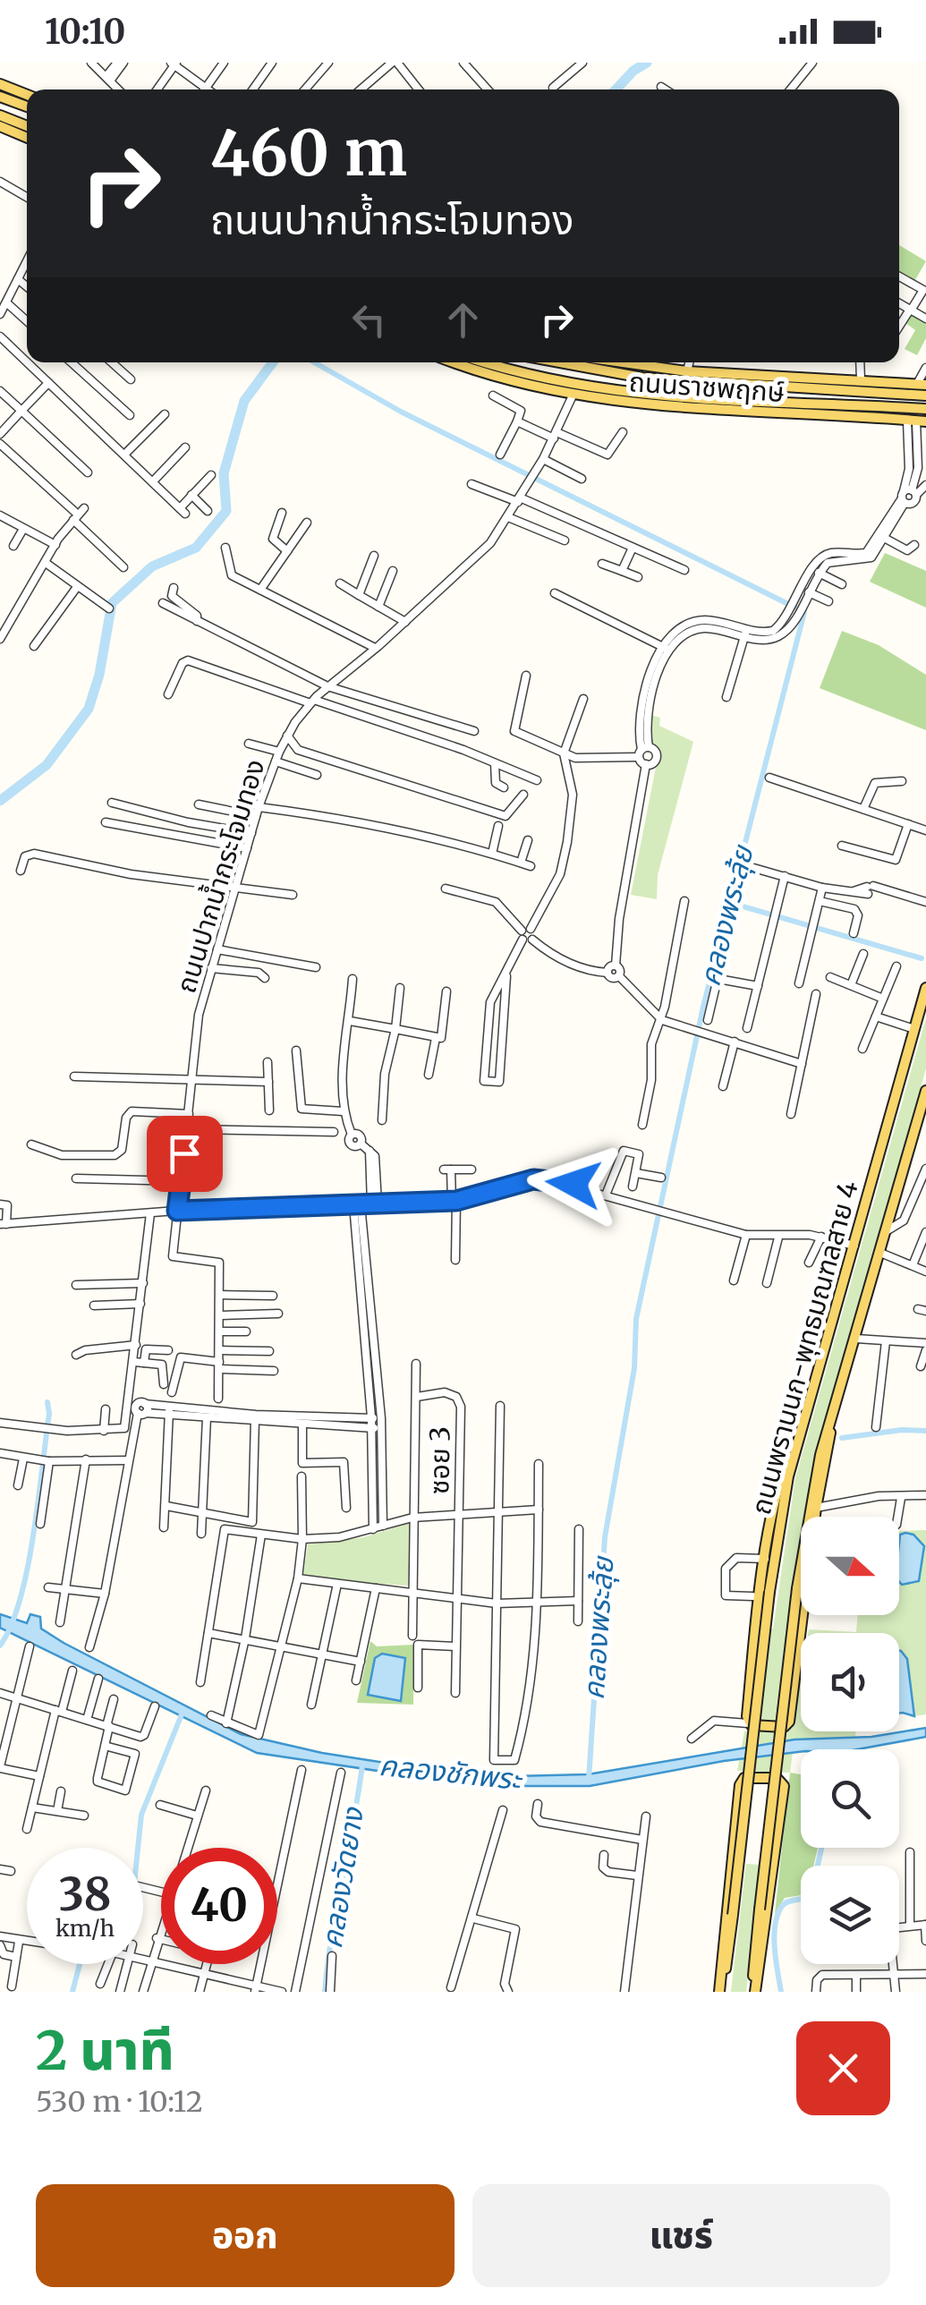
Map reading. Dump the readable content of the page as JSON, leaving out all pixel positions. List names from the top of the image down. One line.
{"streets":{"main road":["ถนนราชพฤกษ์","ถนนพรานนก-พุทธมณฑลสาย 4"],"street":["ถนนปากน้ำกระโจมทอง","ซอย 3"]},"crossings":[["ถนนราชพฤกษ์","ถนนปากน้ำกระโจมทอง"]],"water":["คลองพระลุ้ย","คลองชักพระ","คลองวัดยาง"],"north":"right","page":{"status":"10:10","turn":["460 m","ถนนปากน้ำกระโจมทอง"],"speed":"38 km/h","limit":"40","heading":["2 นาที","530 m · 10:12"],"buttons":["ออก","แชร์"]}}
